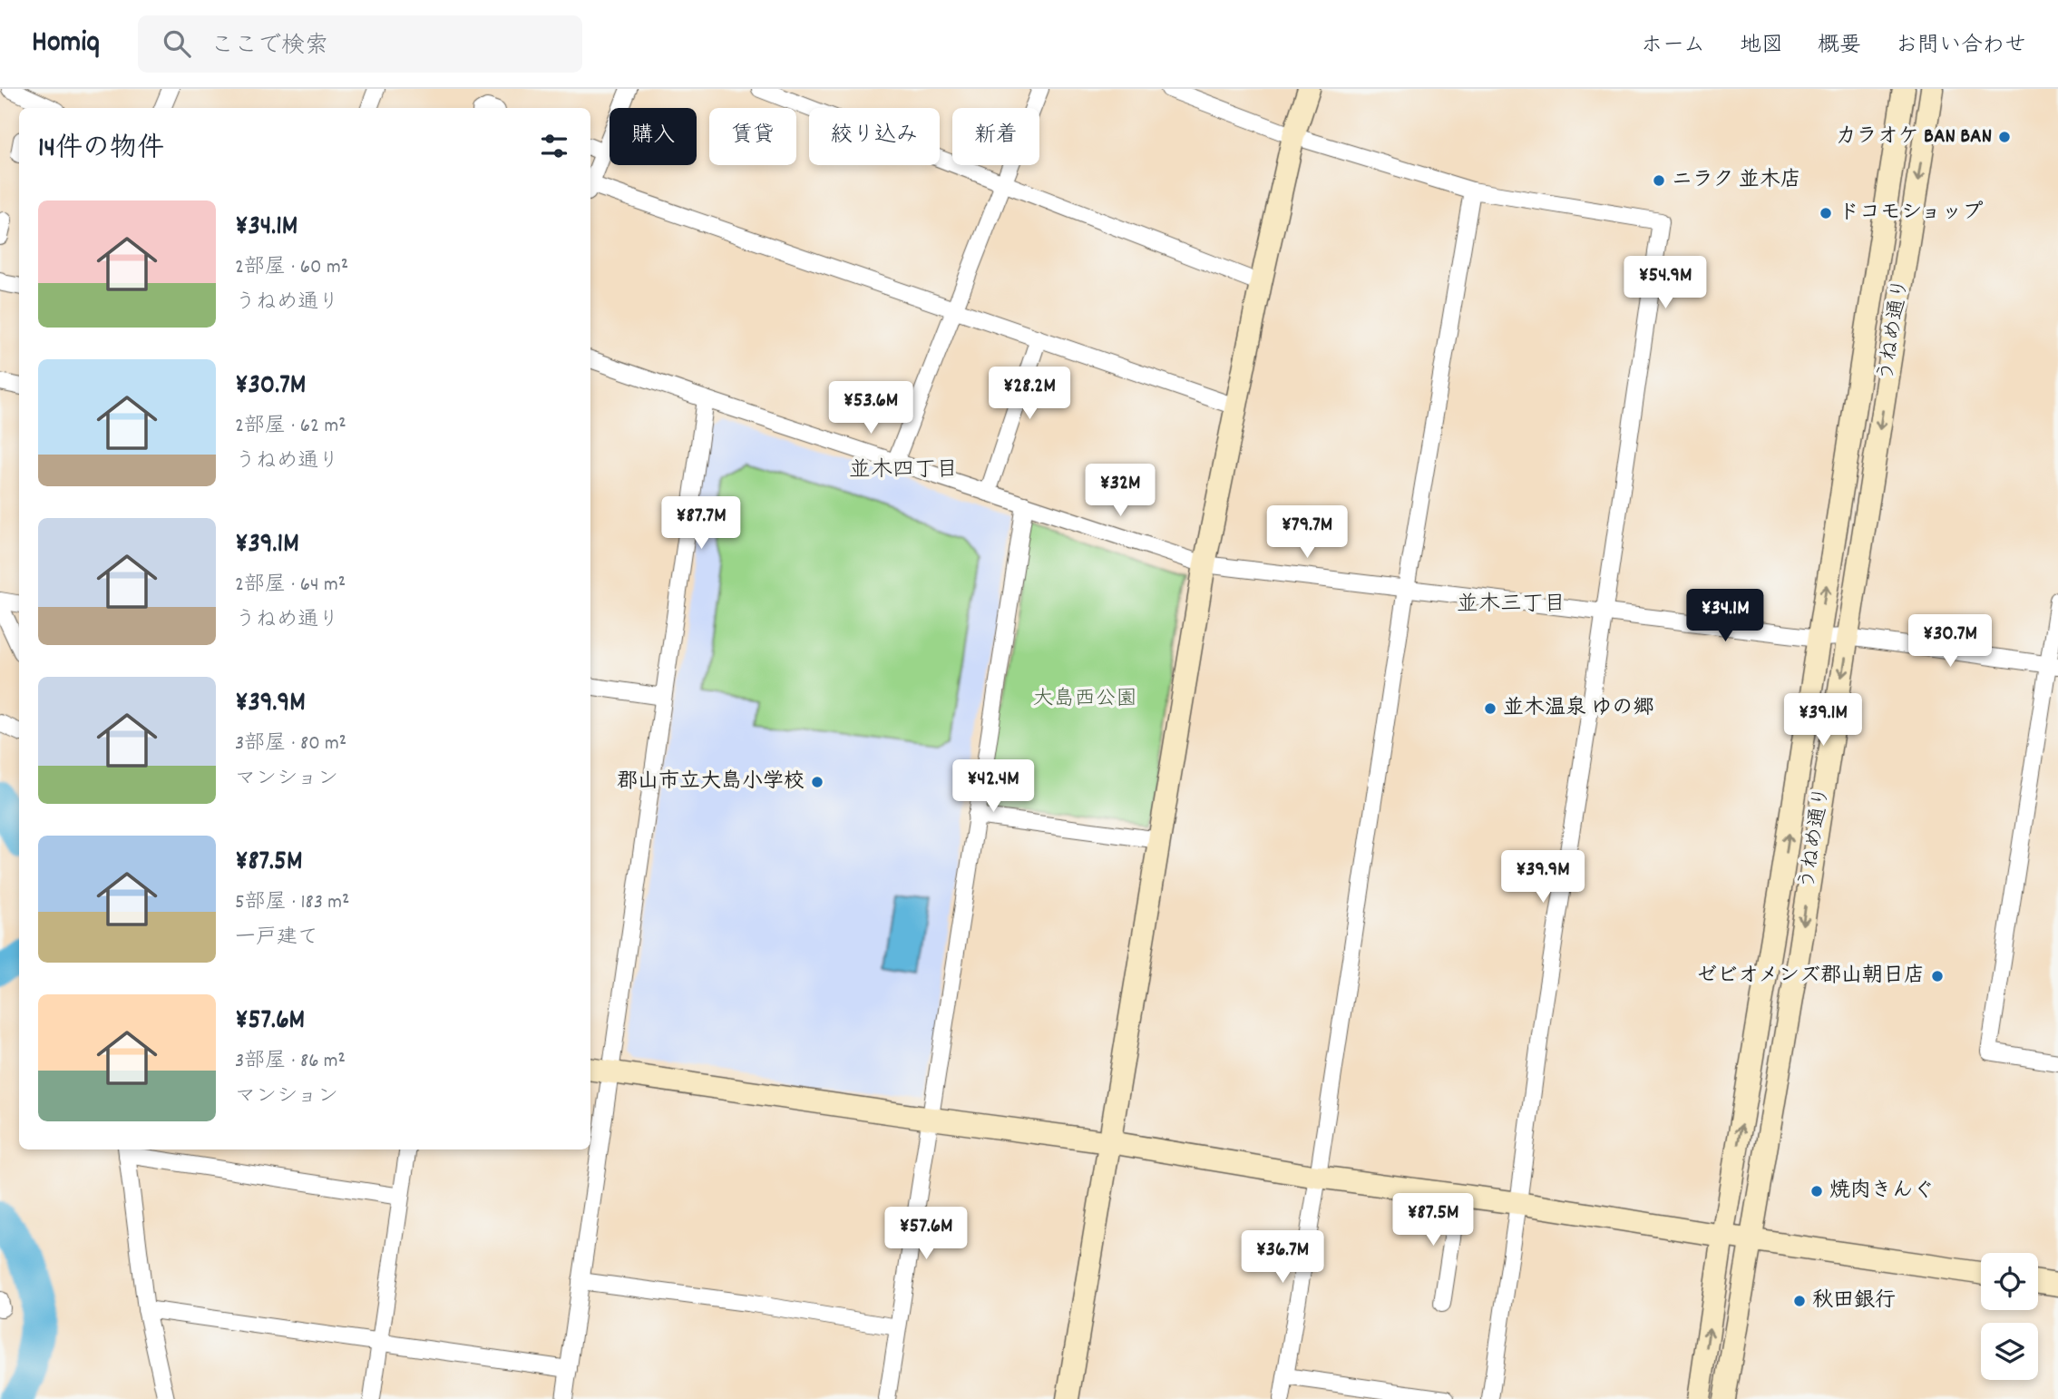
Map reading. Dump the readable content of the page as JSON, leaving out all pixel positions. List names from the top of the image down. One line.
{"streets":{"street":["うねめ通り"]},"districts":["並木四丁目","並木三丁目"],"parks":["大島西公園"],"places":["カラオケ BAN BAN","ニラク 並木店","ドコモショップ","並木温泉 ゆの郷","郡山市立大島小学校","ゼビオメンズ郡山朝日店","焼肉きんぐ","秋田銀行"],"page":{"header":"Homiq","search":"ここで検索","nav":["ホーム","地図","概要","お問い合わせ"],"chip":["購入","賃貸","絞り込み","新着"],"heading":"14件の物件","list":[{"name":"¥34.1M","note":"2部屋 · 60 m² · うねめ通り"},{"name":"¥30.7M","note":"2部屋 · 62 m² · うねめ通り"},{"name":"¥39.1M","note":"2部屋 · 64 m² · うねめ通り"},{"name":"¥39.9M","note":"3部屋 · 80 m² · マンション"},{"name":"¥87.5M","note":"5部屋 · 183 m² · 一戸建て"},{"name":"¥57.6M","note":"3部屋 · 86 m² · マンション"}],"price":["¥54.9M","¥28.2M","¥53.6M","¥32M","¥87.7M","¥79.7M","¥34.1M","¥30.7M","¥39.1M","¥42.4M","¥39.9M","¥87.5M","¥57.6M","¥36.7M"]}}
